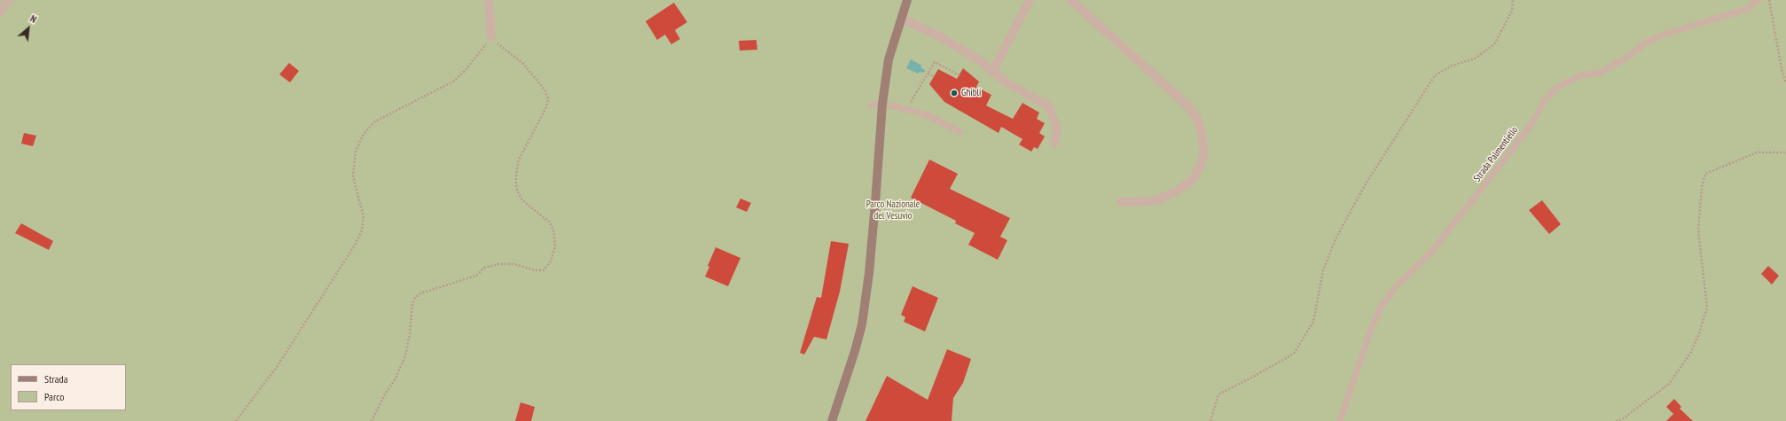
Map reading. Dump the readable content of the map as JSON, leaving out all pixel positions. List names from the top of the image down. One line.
{"streets":{"lane":["Strada Palmentiello"]},"parks":["Parco Nazionale del Vesuvio"],"places":["Ghibli"],"legend":["Strada","Parco"],"north":"top right"}
